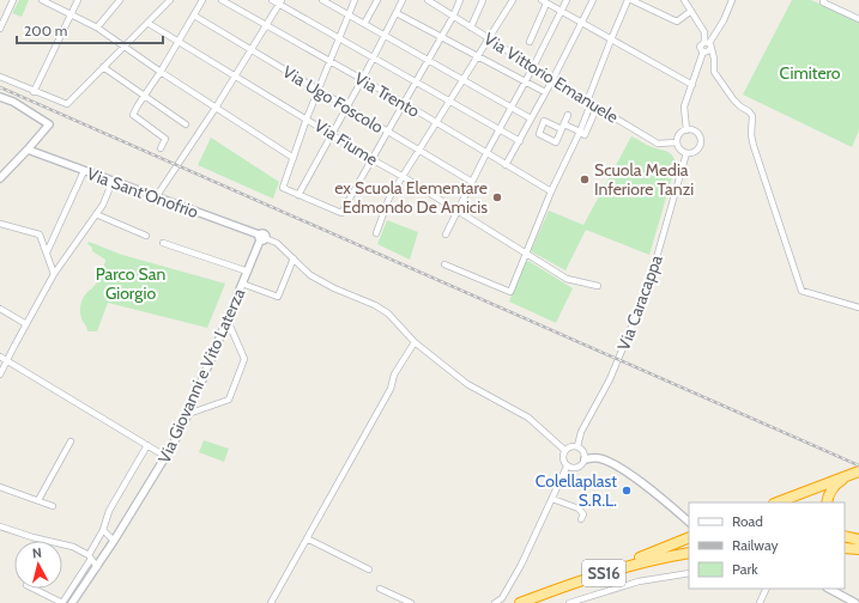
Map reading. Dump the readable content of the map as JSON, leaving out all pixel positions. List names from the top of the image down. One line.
{"streets":{"highway":["SS16"],"street":["Via Vittorio Emanuele","Via Trento","Via Ugo Foscolo","Via Fiume","Via Sant'Onofrio","Via Caracappa","Via Giovanni e Vito Laterza"]},"crossings":[["Via Vittorio Emanuele","Via Caracappa"],["Via Sant'Onofrio","Via Giovanni e Vito Laterza"]],"parks":["Cimitero","Parco San Giorgio"],"places":["Scuola Media Inferiore Tanzi","ex Scuola Elementare Edmondo De Amicis","Colellaplast S.R.L."],"legend":["Road","Railway","Park"],"scale_bar":"200 m","north":"top"}
